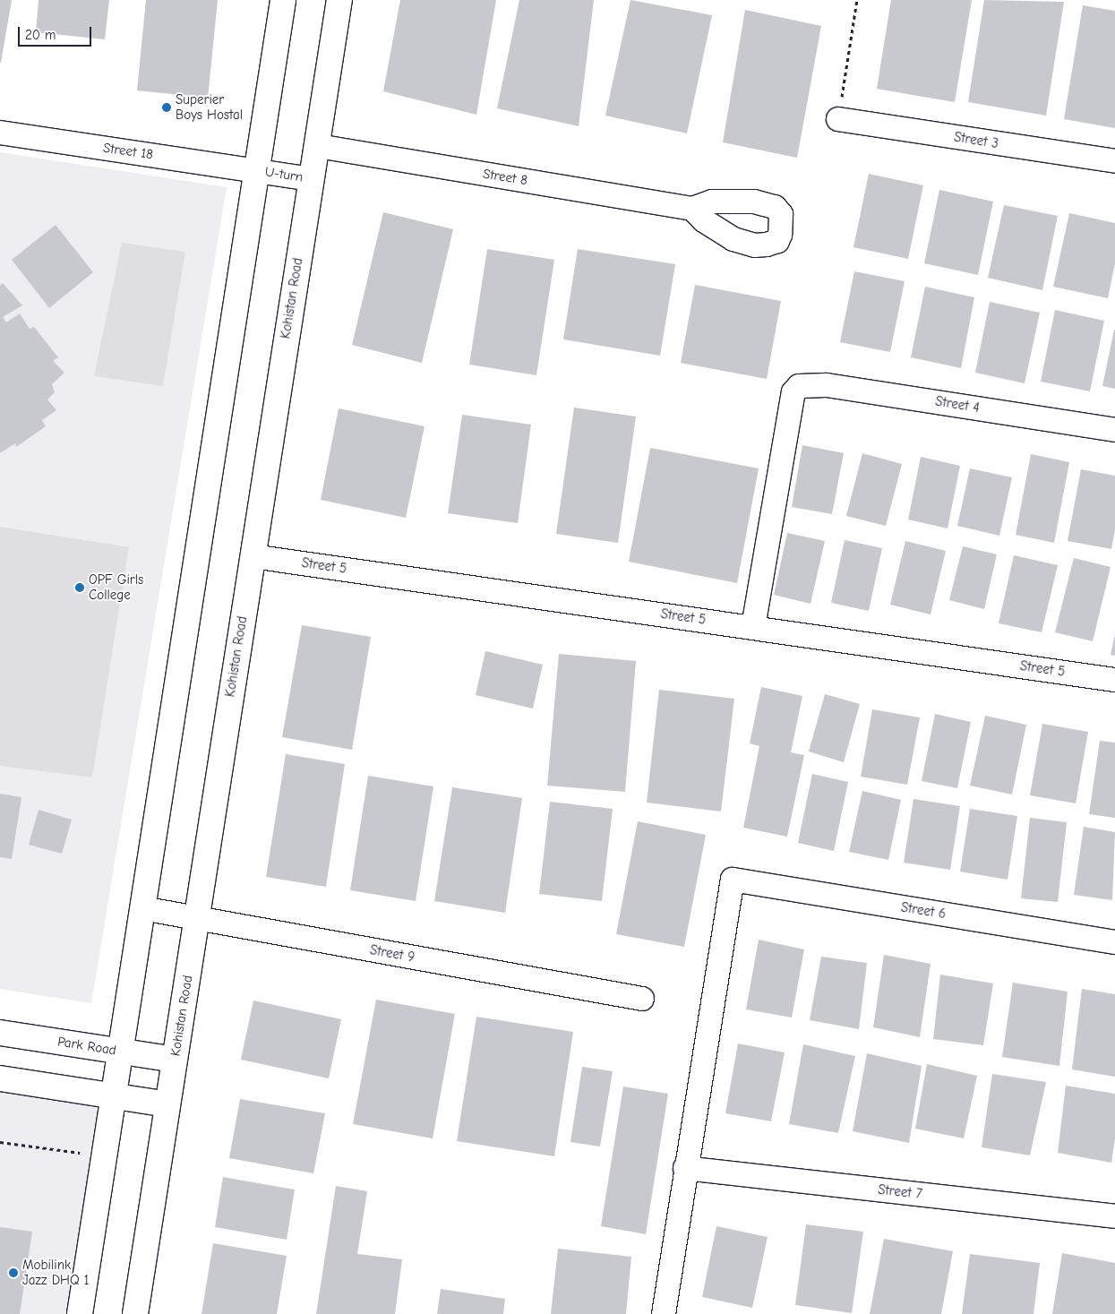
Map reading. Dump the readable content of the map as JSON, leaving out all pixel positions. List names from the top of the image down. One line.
{"streets":{"street":["Street 3","Street 18","U-turn","Street 8","Kohistan Road","Street 4","Street 5","Street 6","Street 9","Park Road","Street 7"]},"crossings":[["Street 18","U-turn"],["U-turn","Kohistan Road"],["Street 8","Kohistan Road"],["Kohistan Road","Street 5"],["Kohistan Road","Street 9"],["Kohistan Road","Park Road"],["Street 4","Street 5"],["Street 6","Street 7"]],"places":["Superier Boys Hostal","OPF Girls College","Mobilink Jazz DHQ 1"],"scale_bar":"20 m"}
